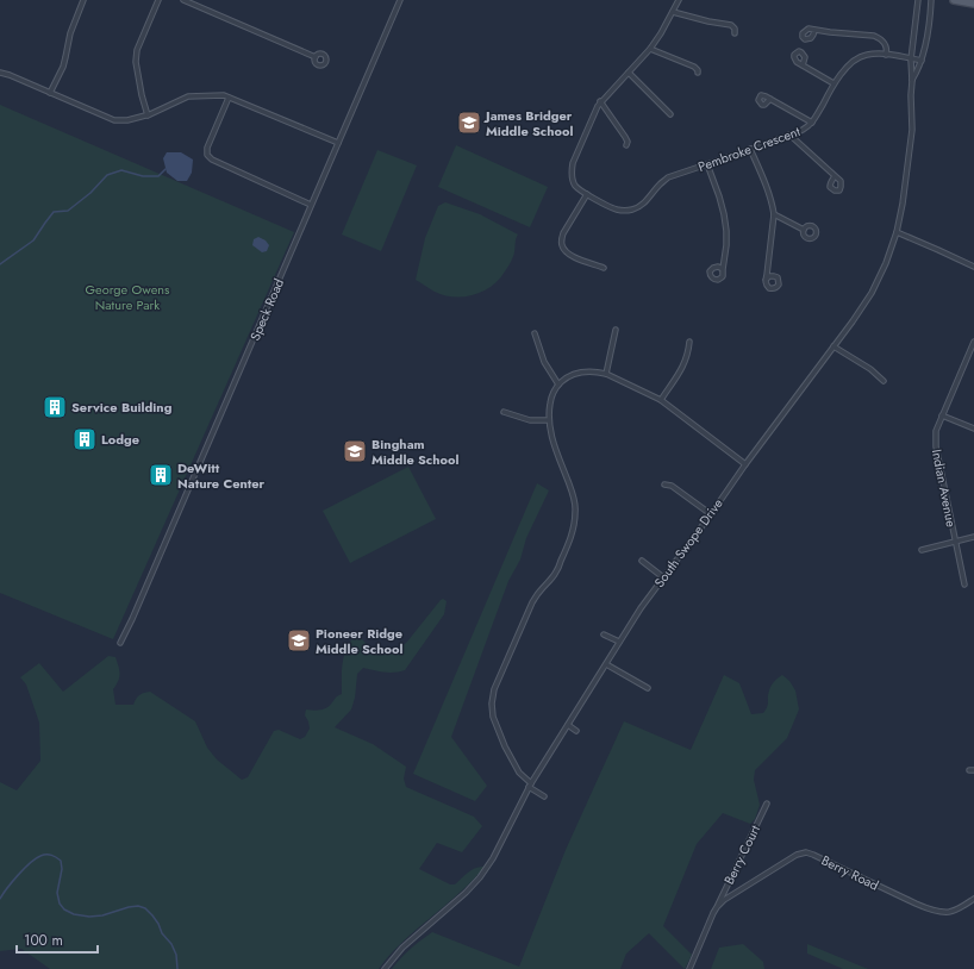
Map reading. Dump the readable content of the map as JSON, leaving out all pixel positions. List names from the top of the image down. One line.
{"streets":{"street":["Pembroke Crescent","Speck Road","Indian Avenue","South Swope Drive","Berry Court","Berry Road"]},"crossings":[["Pembroke Crescent","South Swope Drive"],["Berry Court","Berry Road"]],"parks":["George Owens Nature Park"],"places":{"school or university":["James Bridger Middle School","Bingham Middle School","Pioneer Ridge Middle School"],"building":["Service Building","Lodge","DeWitt Nature Center"]},"scale_bar":"100 m"}
